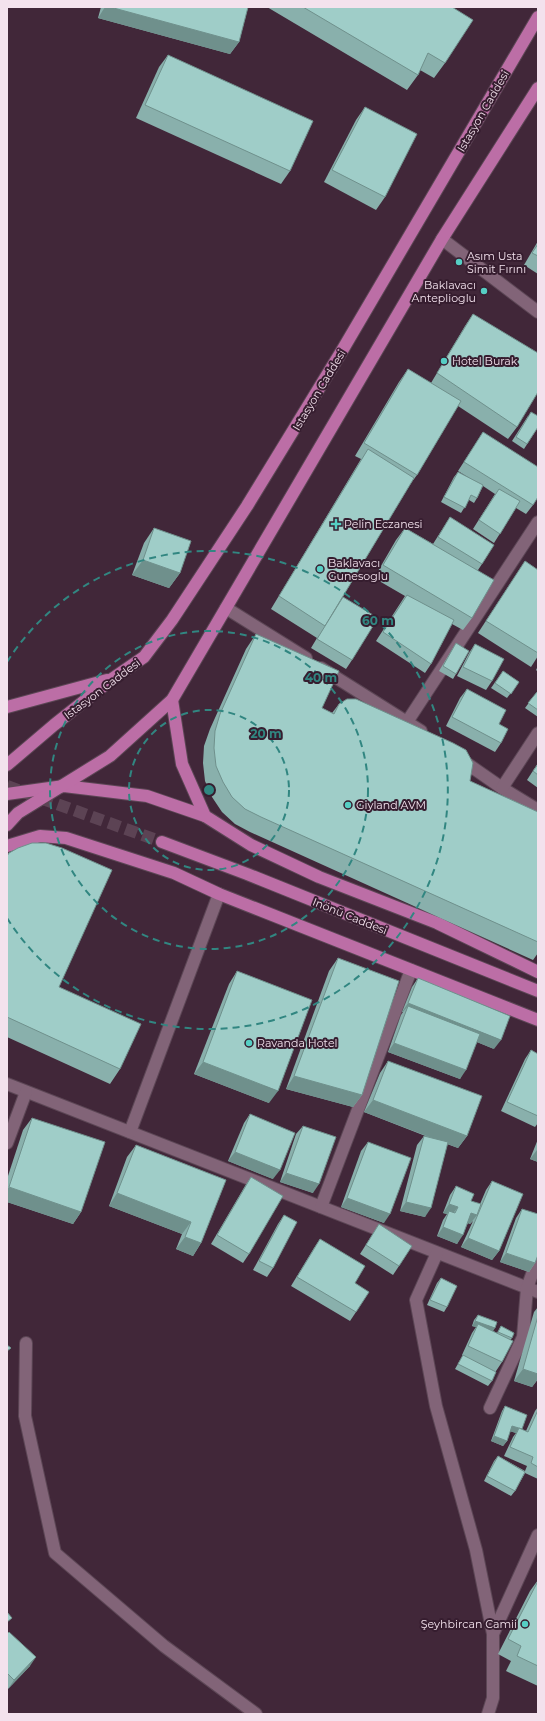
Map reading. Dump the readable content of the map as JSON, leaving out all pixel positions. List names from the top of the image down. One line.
{"streets":{"main road":["Istasyon Caddesi","Inönü Caddesi"]},"places":{"other":["Asım Usta Simit Fırını","Baklavacı Anteplioglu","Hotel Burak","Baklavacı Gunesoglu","Giyland AVM","Ravanda Hotel","Şeyhbircan Camii"],"health":["Pelin Eczanesi"]},"rings":["60 m","40 m","20 m"]}
